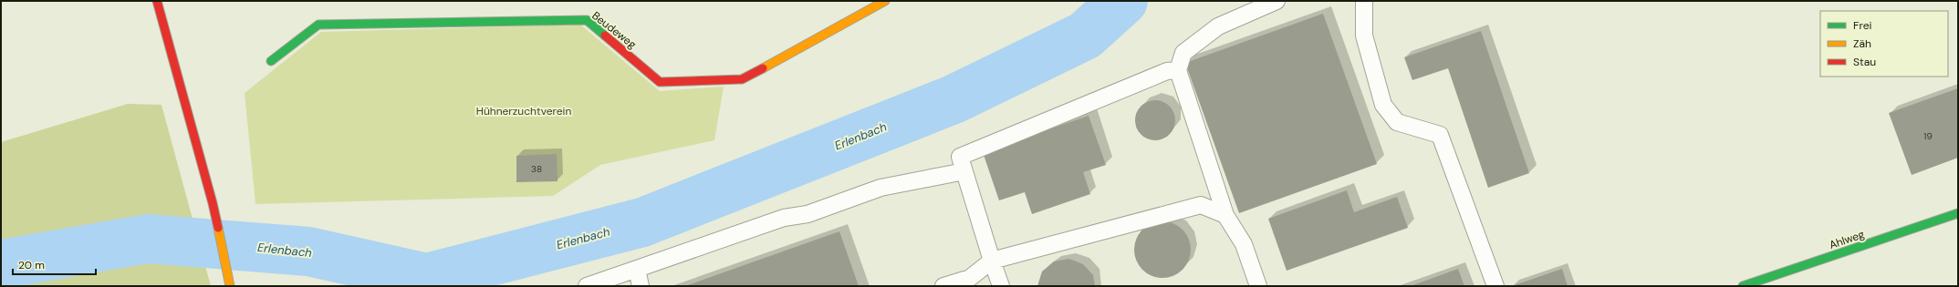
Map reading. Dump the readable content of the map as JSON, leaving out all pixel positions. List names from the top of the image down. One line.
{"streets":{"street":["Beudeweg","Ahlweg"]},"water":["Erlenbach"],"parks":["Hühnerzuchtverein"],"house_numbers":["19","38"],"legend":["Frei","Zäh","Stau"],"scale_bar":"20 m"}
